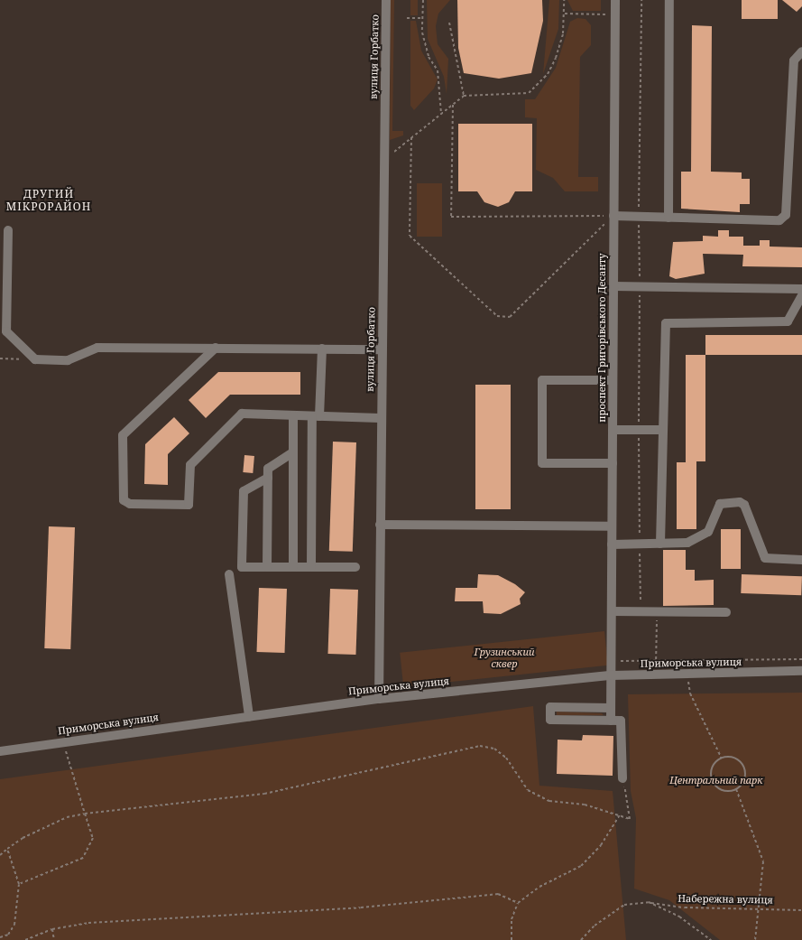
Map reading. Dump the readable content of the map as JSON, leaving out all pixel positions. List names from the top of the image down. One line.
{"streets":{"street":["вулиця Горбатко","проспект Григорівського Десанту","Приморська вулиця"],"path":["Набережна вулиця"]},"crossings":[["вулиця Горбатко","Приморська вулиця"],["проспект Григорівського Десанту","Приморська вулиця"]],"districts":["ДРУГИЙ МІКРОРАЙОН"],"parks":["Грузинський сквер","Центральний парк"]}
